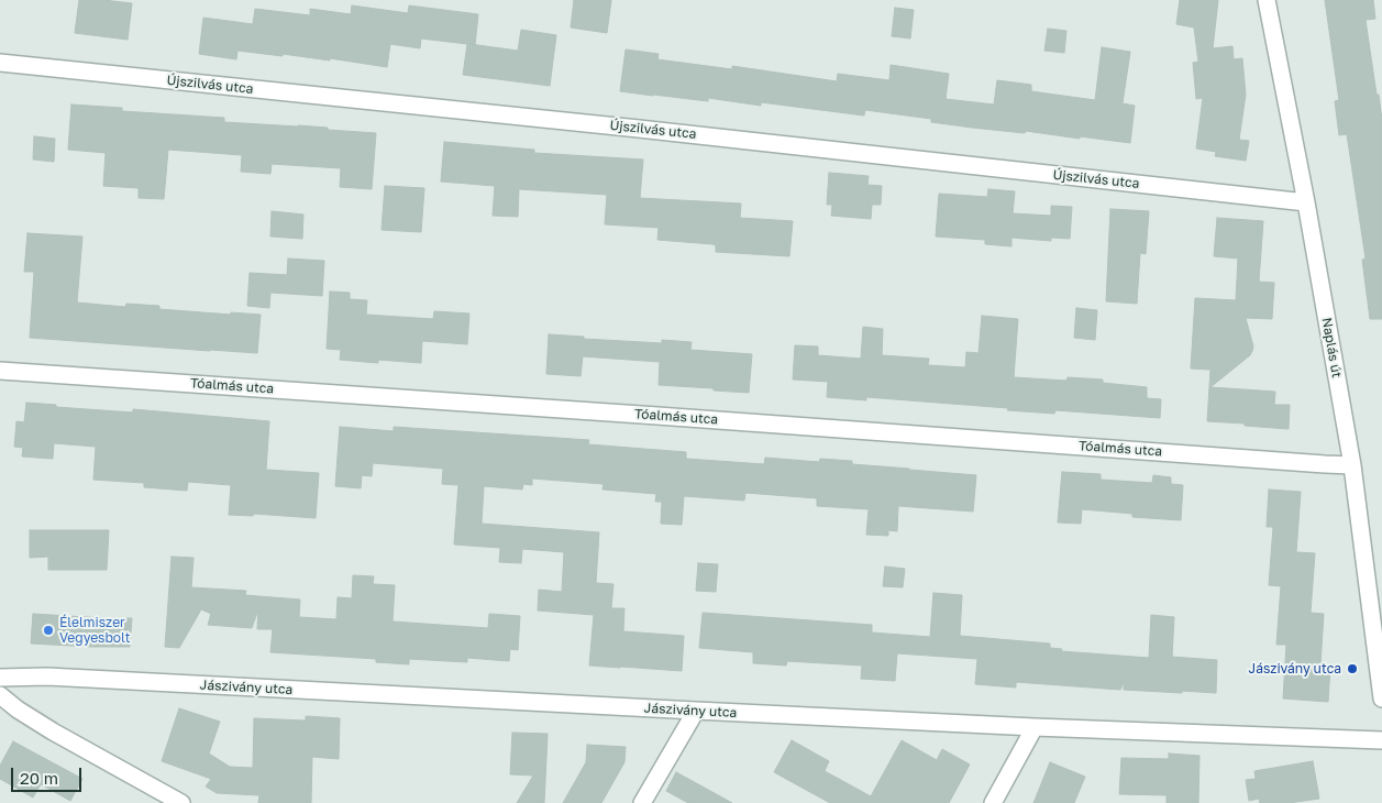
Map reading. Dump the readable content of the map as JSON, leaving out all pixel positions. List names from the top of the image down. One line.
{"streets":{"street":["Újszilvás utca","Naplás út","Tóalmás utca","Jászivány utca"]},"crossings":[["Újszilvás utca","Naplás út"],["Naplás út","Tóalmás utca"]],"places":["Élelmiszer Vegyesbolt","Jászivány utca"],"scale_bar":"20 m"}
